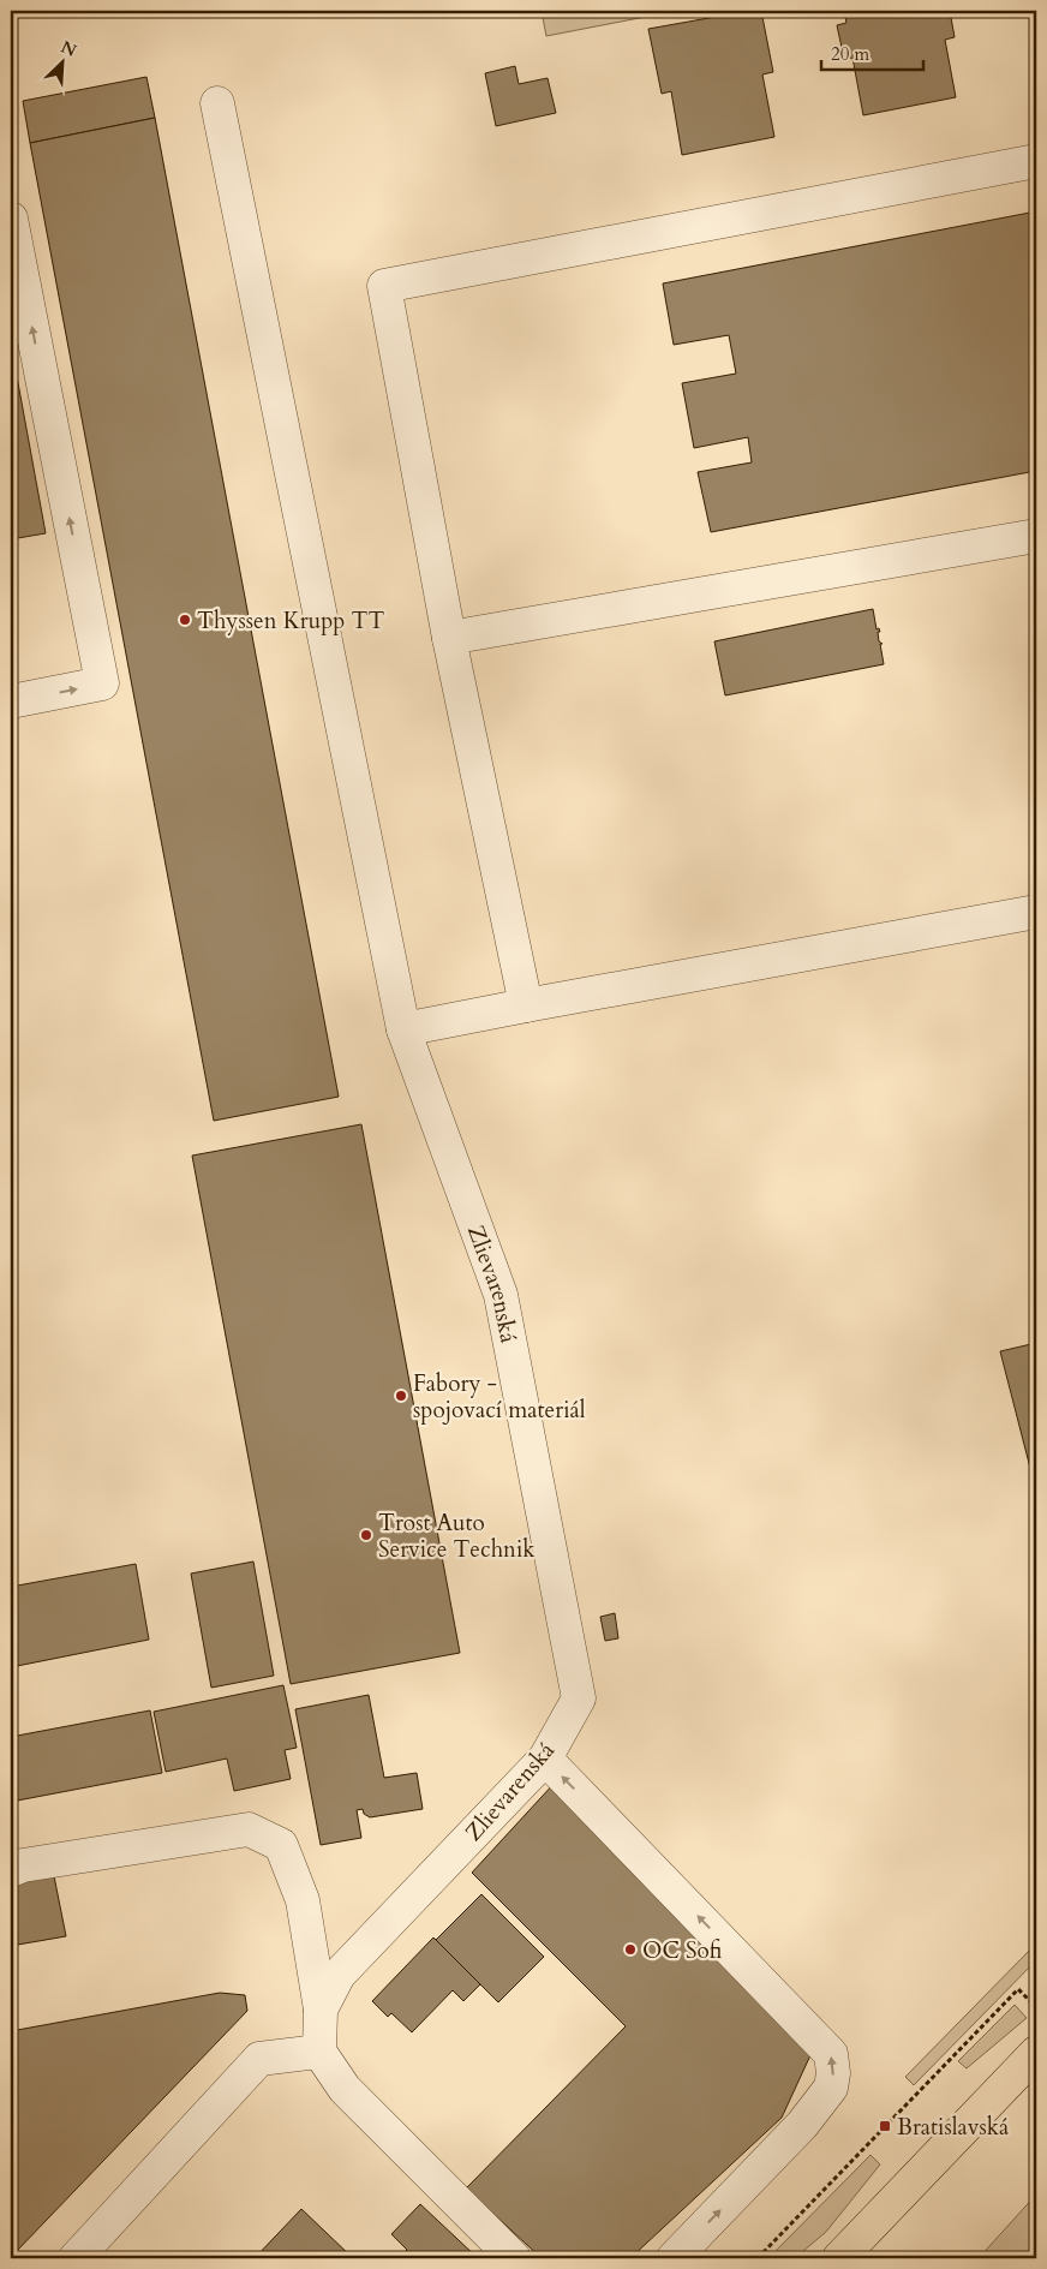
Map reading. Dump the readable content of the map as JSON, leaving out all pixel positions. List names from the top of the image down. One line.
{"streets":{"street":["Zlievarenská"]},"places":{"other":["Thyssen Krupp TT","Fabory - spojovací materiál","Trost Auto Service Technik","OC Sofi"],"transit":["Bratislavská"]},"scale_bar":"20 m","north":"top right"}
